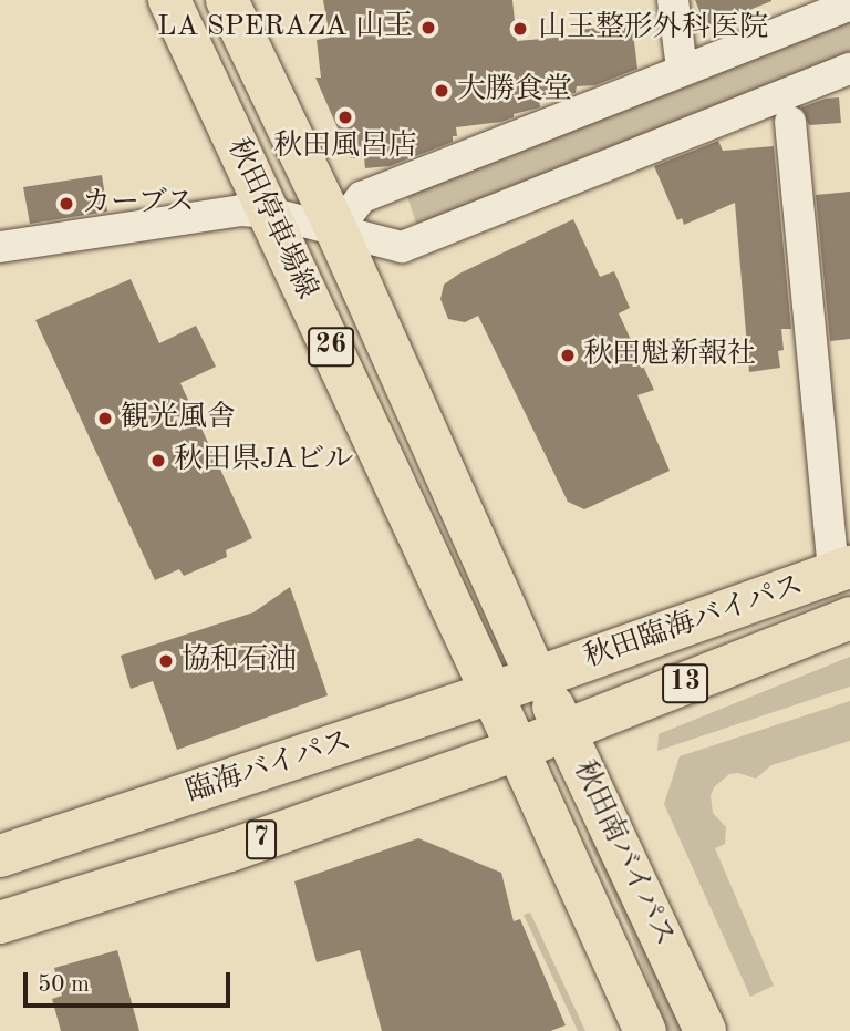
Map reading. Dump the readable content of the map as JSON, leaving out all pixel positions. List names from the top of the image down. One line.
{"streets":{"main road":["秋田停車場線","26","秋田臨海バイパス","13","臨海バイパス","7","秋田南バイパス"]},"crossings":[["秋田停車場線","秋田臨海バイパス"],["秋田停車場線","臨海バイパス"],["秋田停車場線","秋田南バイパス"],["秋田臨海バイパス","臨海バイパス"],["秋田臨海バイパス","7"],["秋田臨海バイパス","秋田南バイパス"],["臨海バイパス","秋田南バイパス"],["7","秋田南バイパス"]],"places":["LA SPERAZA 山王","山王整形外科医院","大勝食堂","秋田風呂店","カーブス","秋田魁新報社","観光風舎","秋田県JAビル","協和石油"],"scale_bar":"50 m"}
